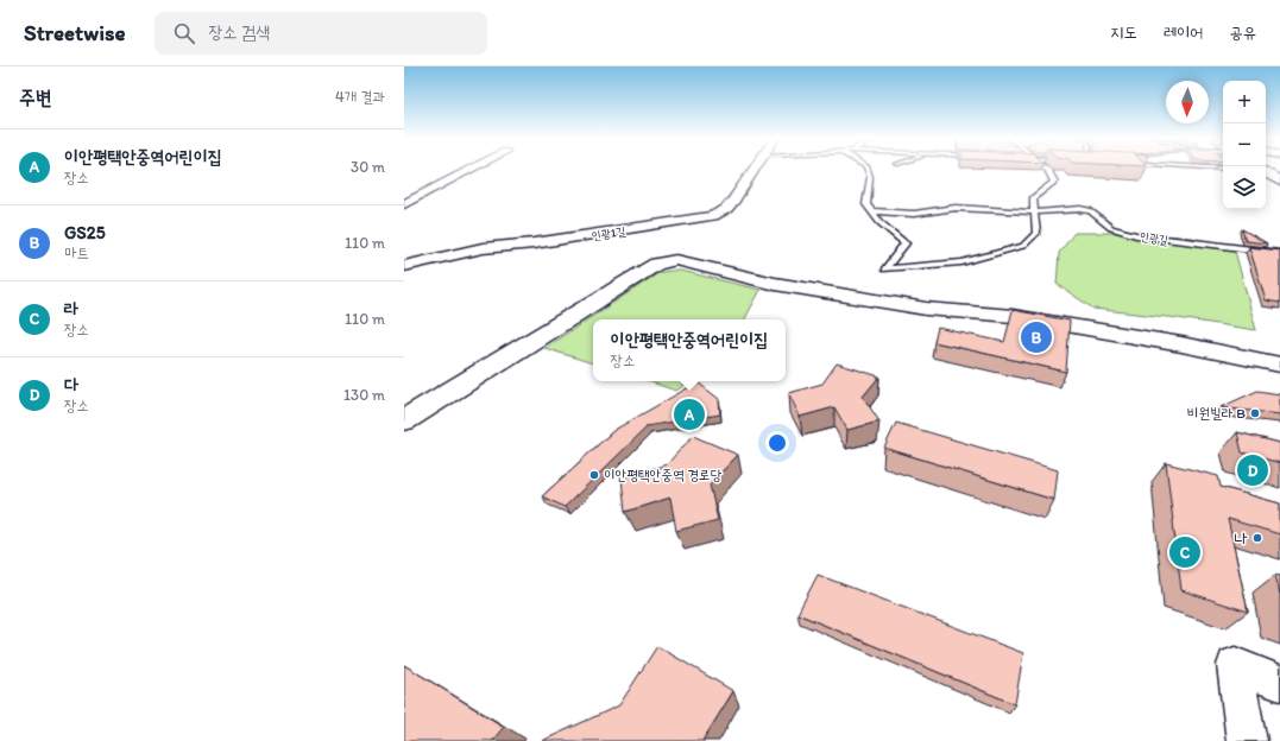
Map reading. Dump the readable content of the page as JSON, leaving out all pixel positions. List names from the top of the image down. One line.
{"streets":{"street":["인광1길"],"lane":["인광길"]},"places":["비원빌라 B","이안평택안중역 경로당","나"],"north":"bottom","page":{"header":"Streetwise","search":"장소 검색","nav":["지도","레이어","공유"],"heading":["주변","4개 결과"],"map_buttons":["+","−"],"list":[{"mark":"A","name":"이안평택안중역어린이집","note":"장소","value":"30 m"},{"mark":"B","name":"GS25","note":"마트","value":"110 m"},{"mark":"C","name":"라","note":"장소","value":"110 m"},{"mark":"D","name":"다","note":"장소","value":"130 m"}],"popup":["이안평택안중역어린이집","장소"],"pins":["B","A","D","C"]}}
